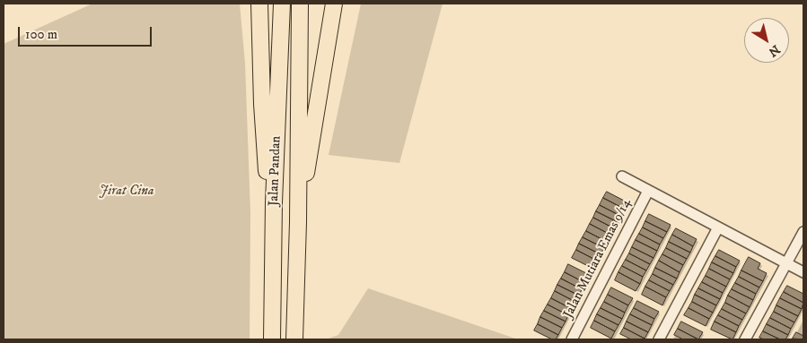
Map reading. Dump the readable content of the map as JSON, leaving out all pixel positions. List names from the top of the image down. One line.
{"streets":{"highway":["Jalan Pandan"],"street":["Jalan Mutiara Emas 9/14"]},"parks":["Jirat Cina"],"scale_bar":"100 m","north":"bottom right"}
